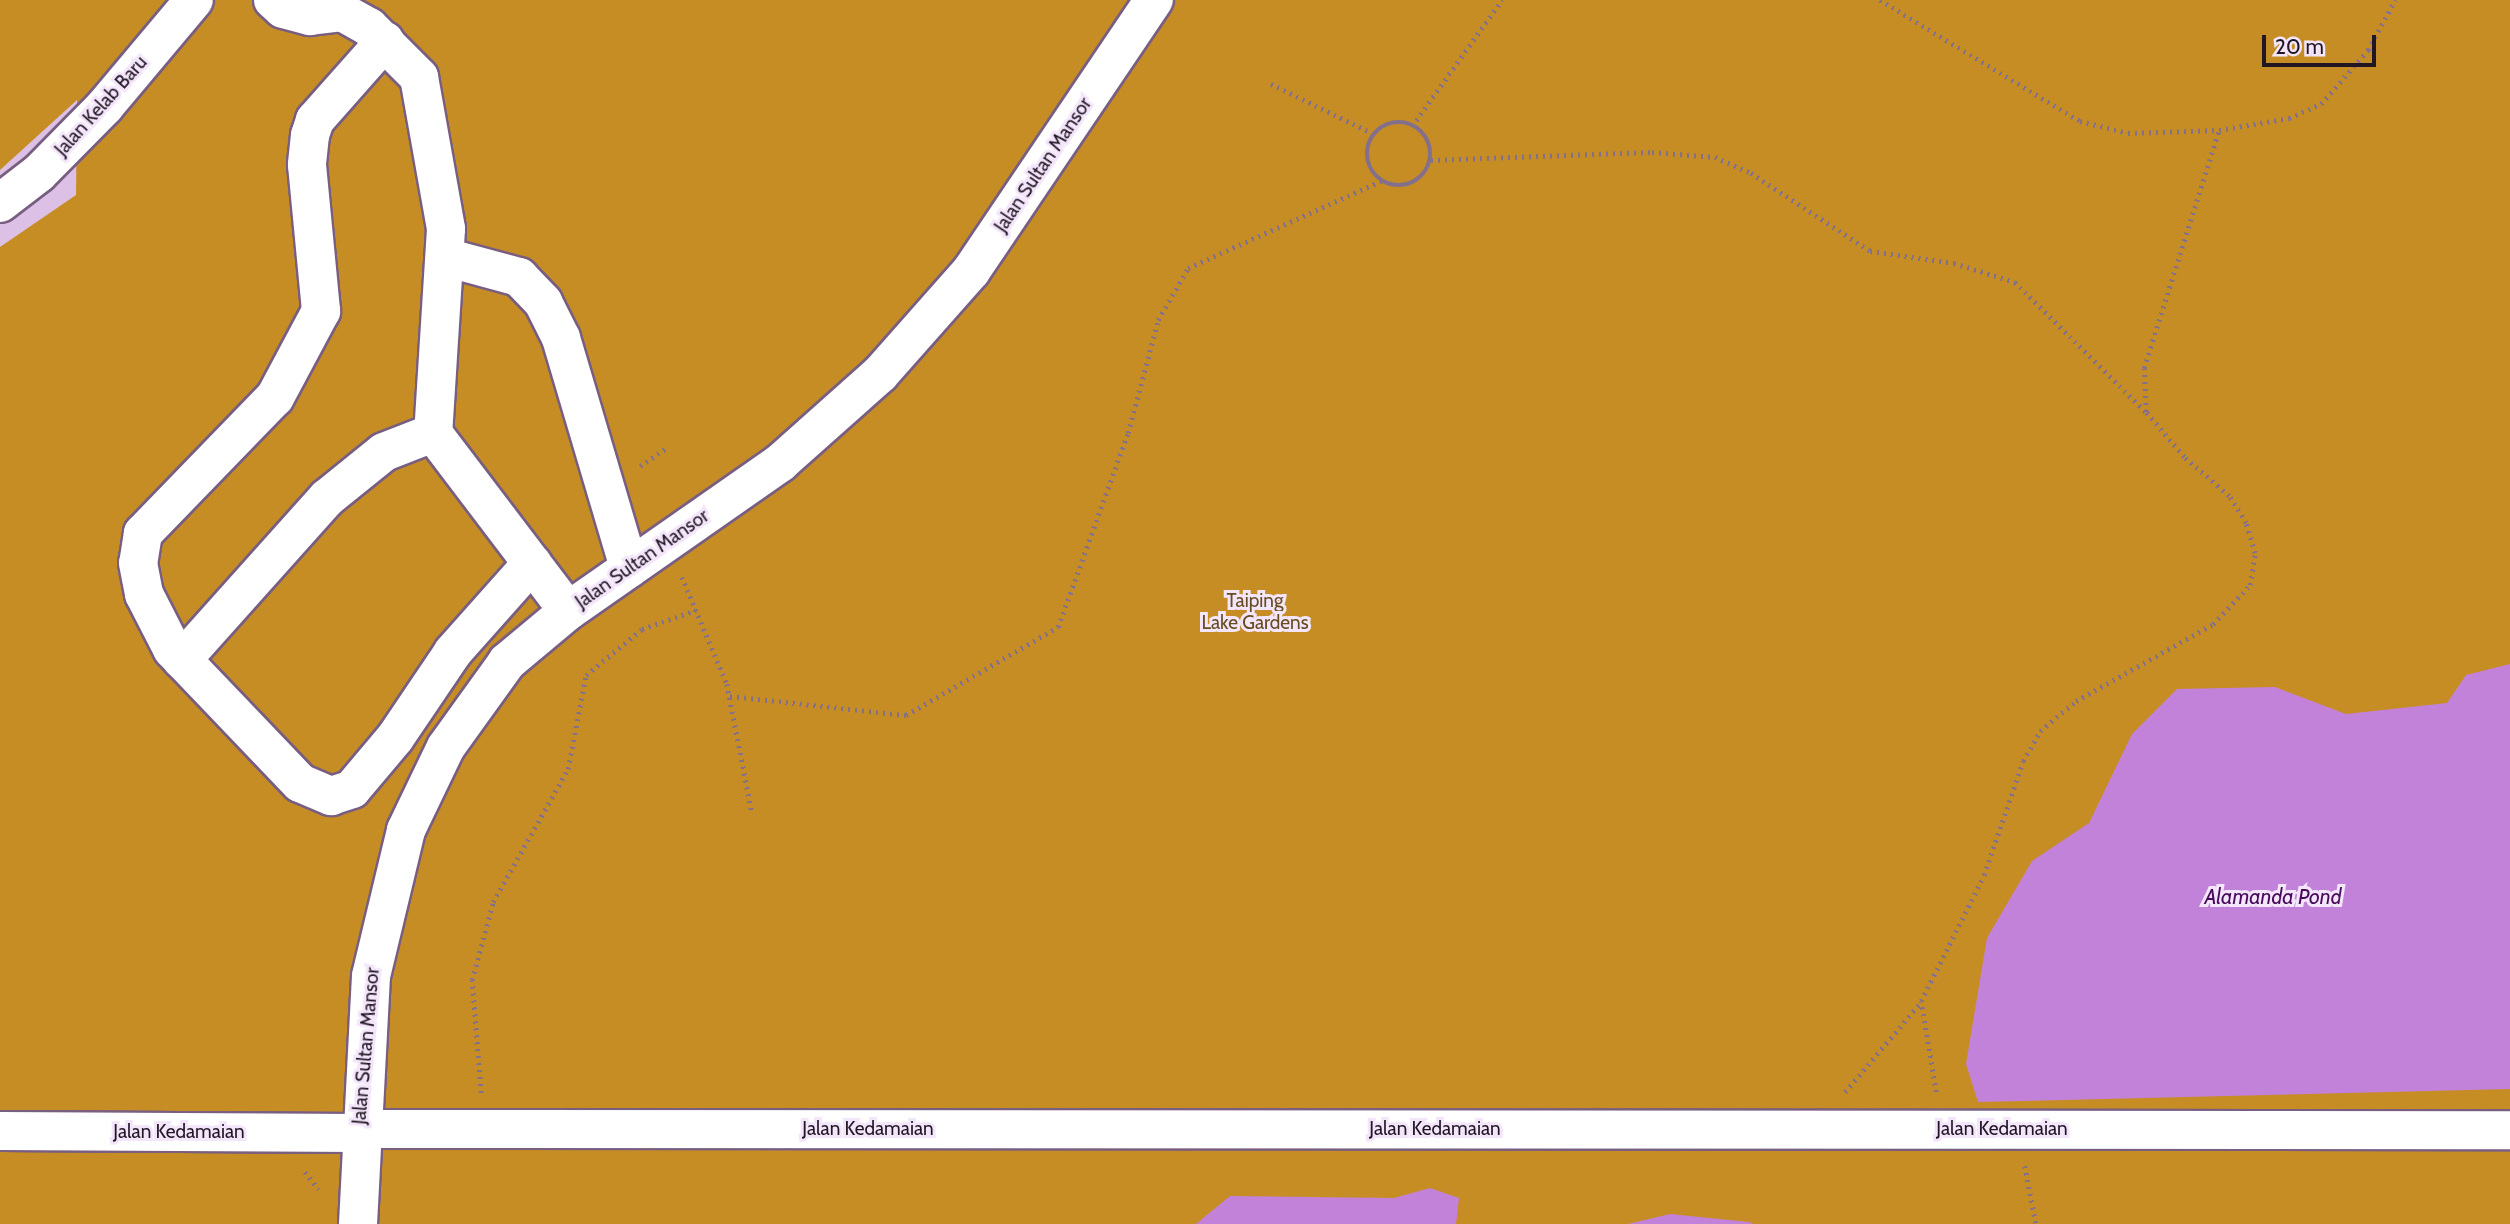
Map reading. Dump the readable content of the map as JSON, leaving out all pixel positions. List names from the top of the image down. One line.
{"streets":{"street":["Jalan Kelab Baru","Jalan Sultan Mansor","Jalan Kedamaian"]},"crossings":[["Jalan Sultan Mansor","Jalan Kedamaian"]],"water":["Alamanda Pond"],"parks":["Taiping Lake Gardens"],"scale_bar":"20 m"}
